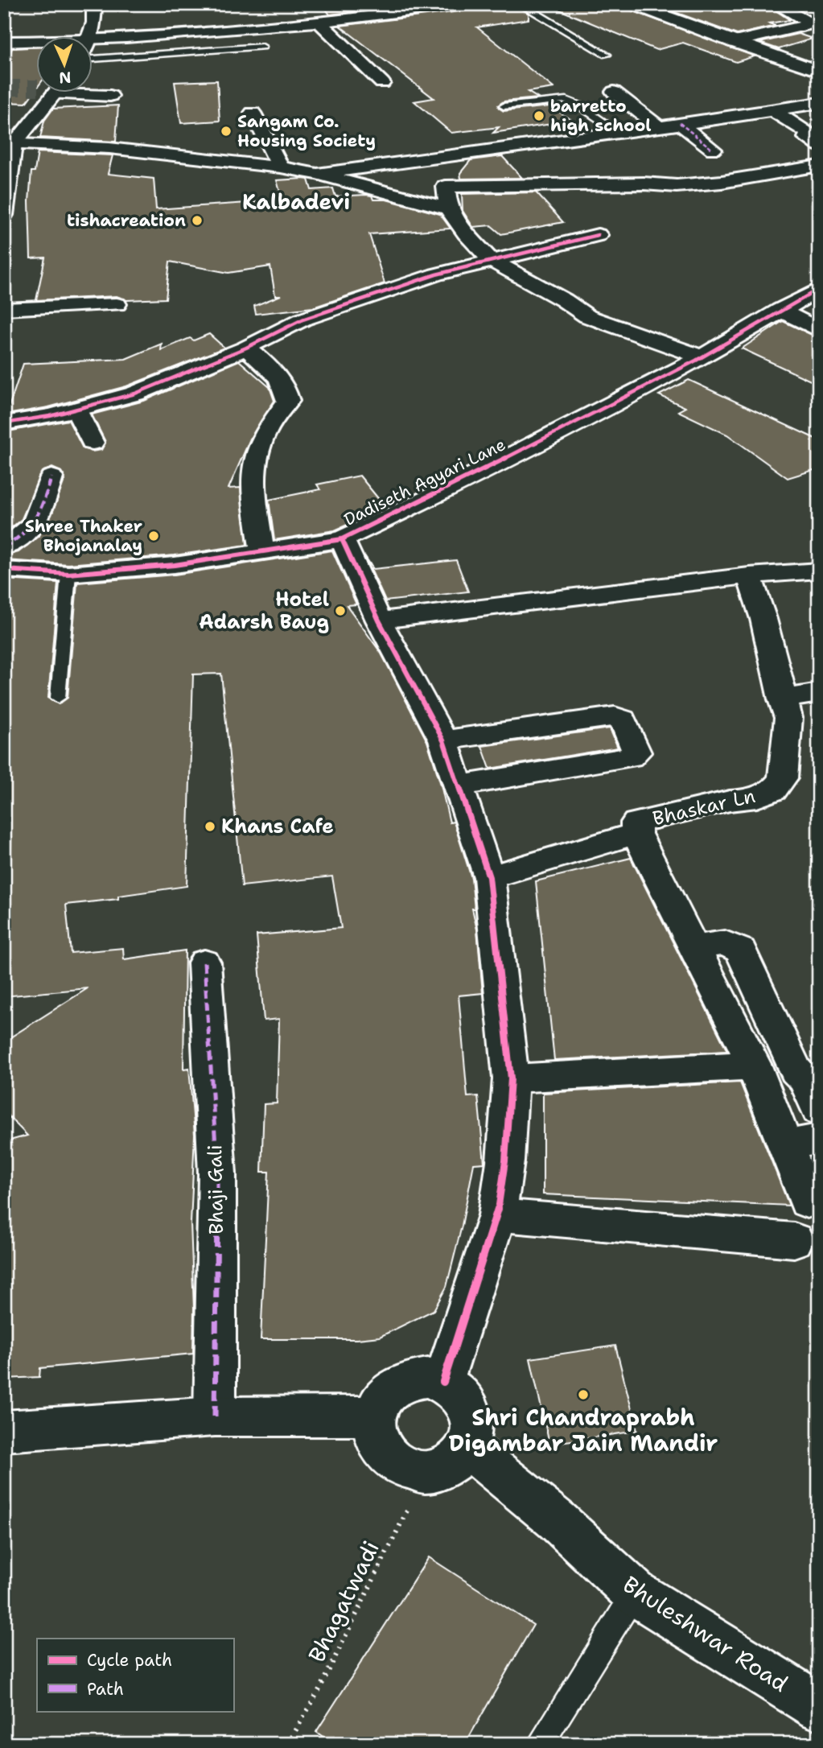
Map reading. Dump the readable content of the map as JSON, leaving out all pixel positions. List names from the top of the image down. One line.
{"streets":{"street":["Dadiseth Agyari Lane","Bhaskar Ln","Bhaji Gali","Bhuleshwar Road"],"path":["Bhagatwadi"]},"crossings":[["Bhagatwadi","Bhuleshwar Road"]],"districts":["Kalbadevi"],"places":["barretto high school","Sangam Co. Housing Society","tishacreation","Shree Thaker Bhojanalay","Hotel Adarsh Baug","Khans Cafe","Shri Chandraprabh Digambar Jain Mandir"],"legend":["Cycle path","Path"],"north":"bottom"}
